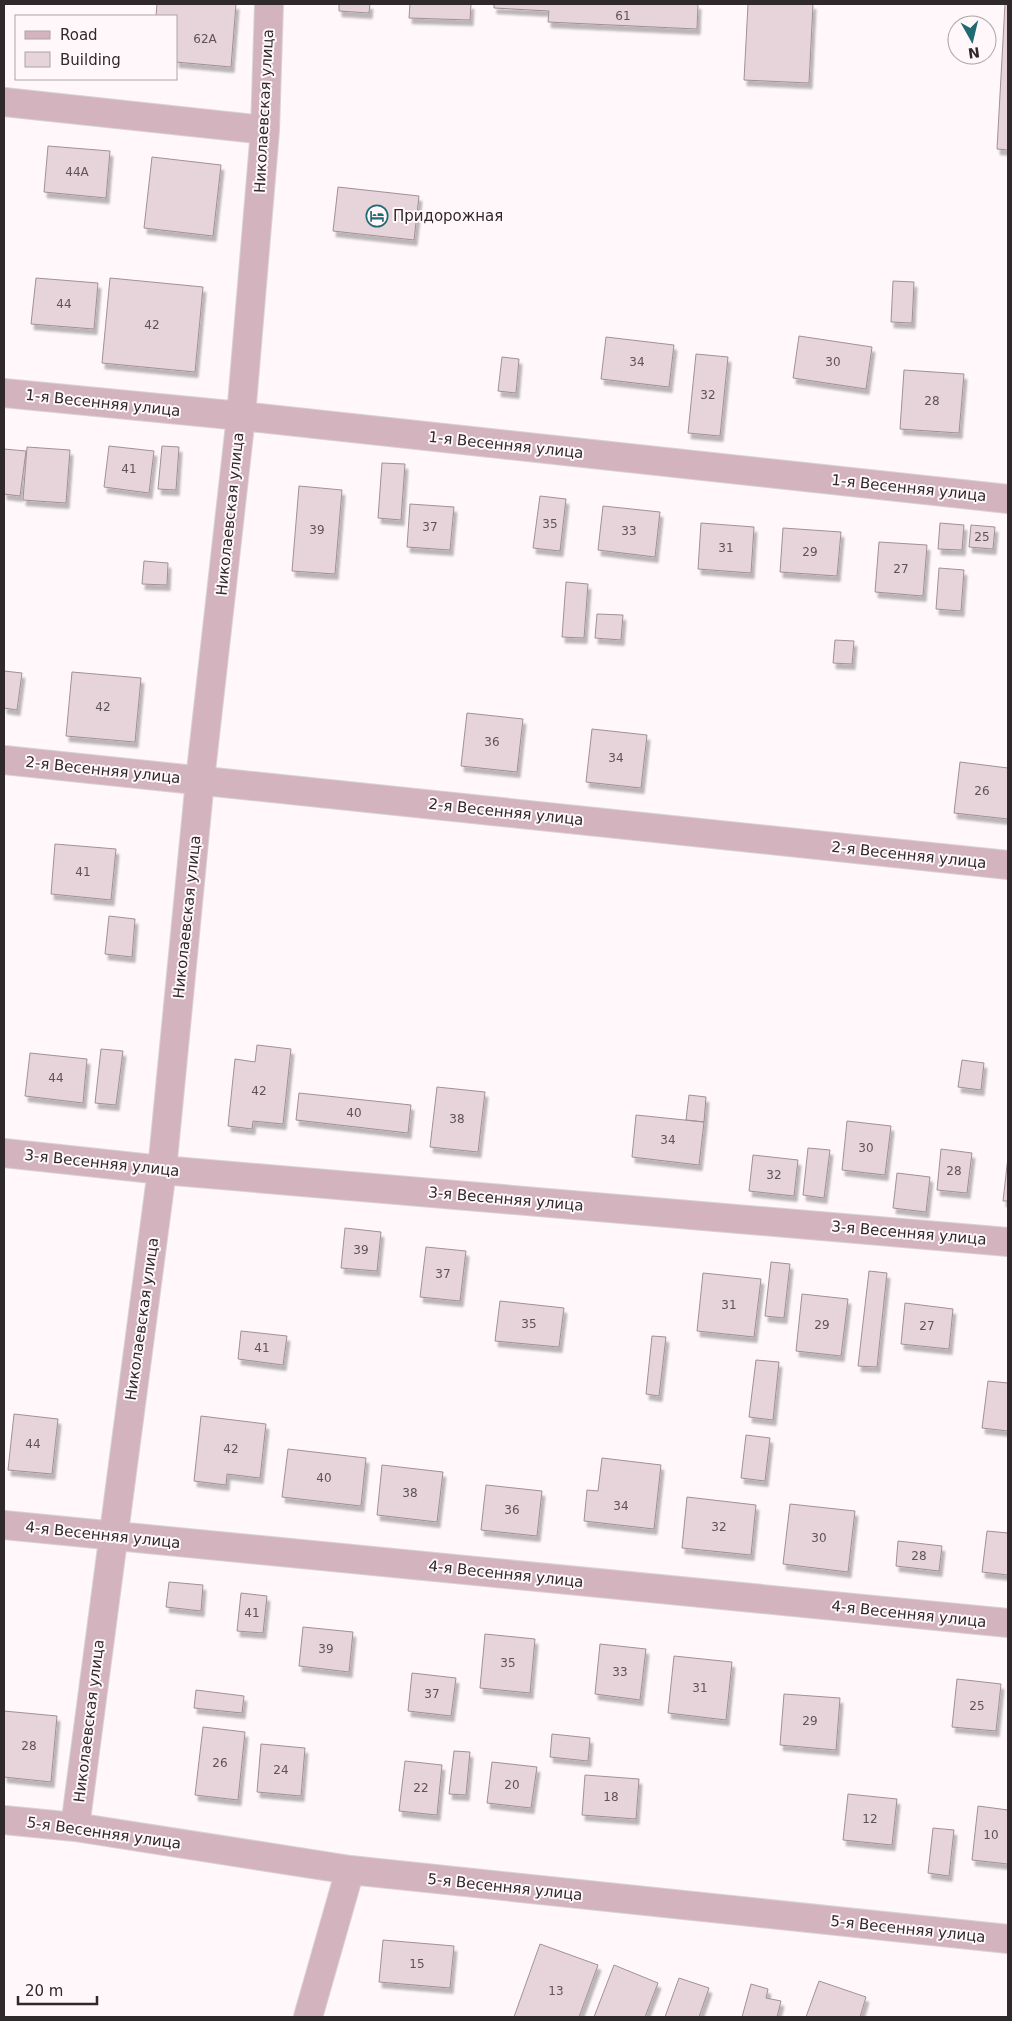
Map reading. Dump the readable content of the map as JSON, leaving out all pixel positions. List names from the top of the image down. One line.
{"streets":{"street":["Николаевская улица","1-я Весенняя улица","2-я Весенняя улица","3-я Весенняя улица","4-я Весенняя улица","5-я Весенняя улица"]},"crossings":[["Николаевская улица","1-я Весенняя улица"],["Николаевская улица","2-я Весенняя улица"],["Николаевская улица","3-я Весенняя улица"],["Николаевская улица","4-я Весенняя улица"],["Николаевская улица","5-я Весенняя улица"]],"places":{"hotel":["Придорожная"]},"house_numbers":["61","62А","44А","44","42","34","30","32","28","41","35","37","39","33","25","31","29","27","42","36","34","26","41","44","42","40","38","34","30","28","32","39","37","31","35","29","27","41","44","42","40","38","34","36","32","30","28","41","39","35","33","31","37","25","29","28","26","24","20","22","18","12","10","15","13"],"legend":["Road","Building"],"scale_bar":"20 m","north":"bottom"}
